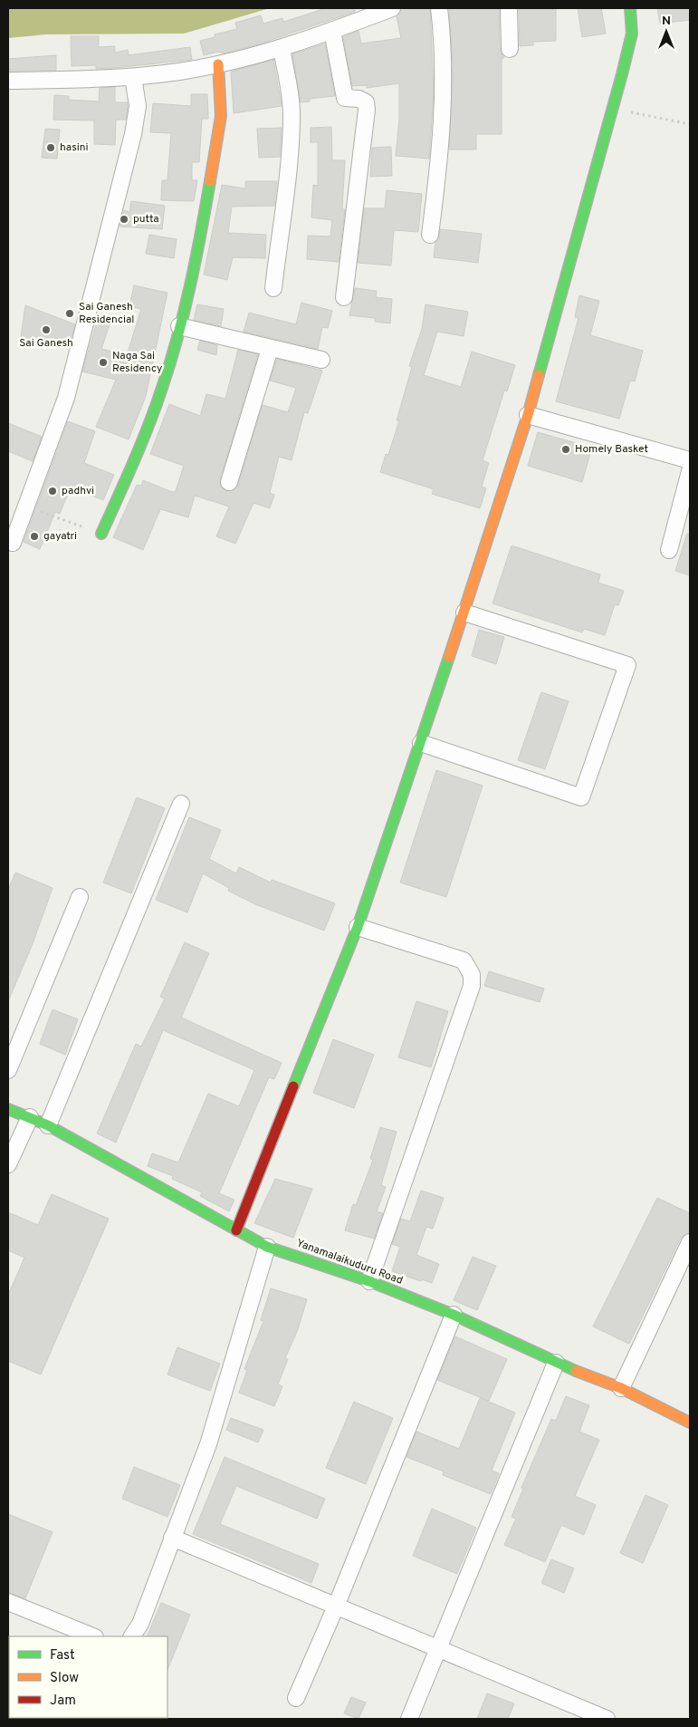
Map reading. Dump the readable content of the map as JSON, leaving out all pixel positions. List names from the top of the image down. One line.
{"streets":{"street":["Yanamalaikuduru Road"]},"places":["hasini","putta","Sai Ganesh Residencial","Sai Ganesh","Naga Sai Residency","Homely Basket","padhvi","gayatri"],"legend":["Fast","Slow","Jam"],"north":"top"}
